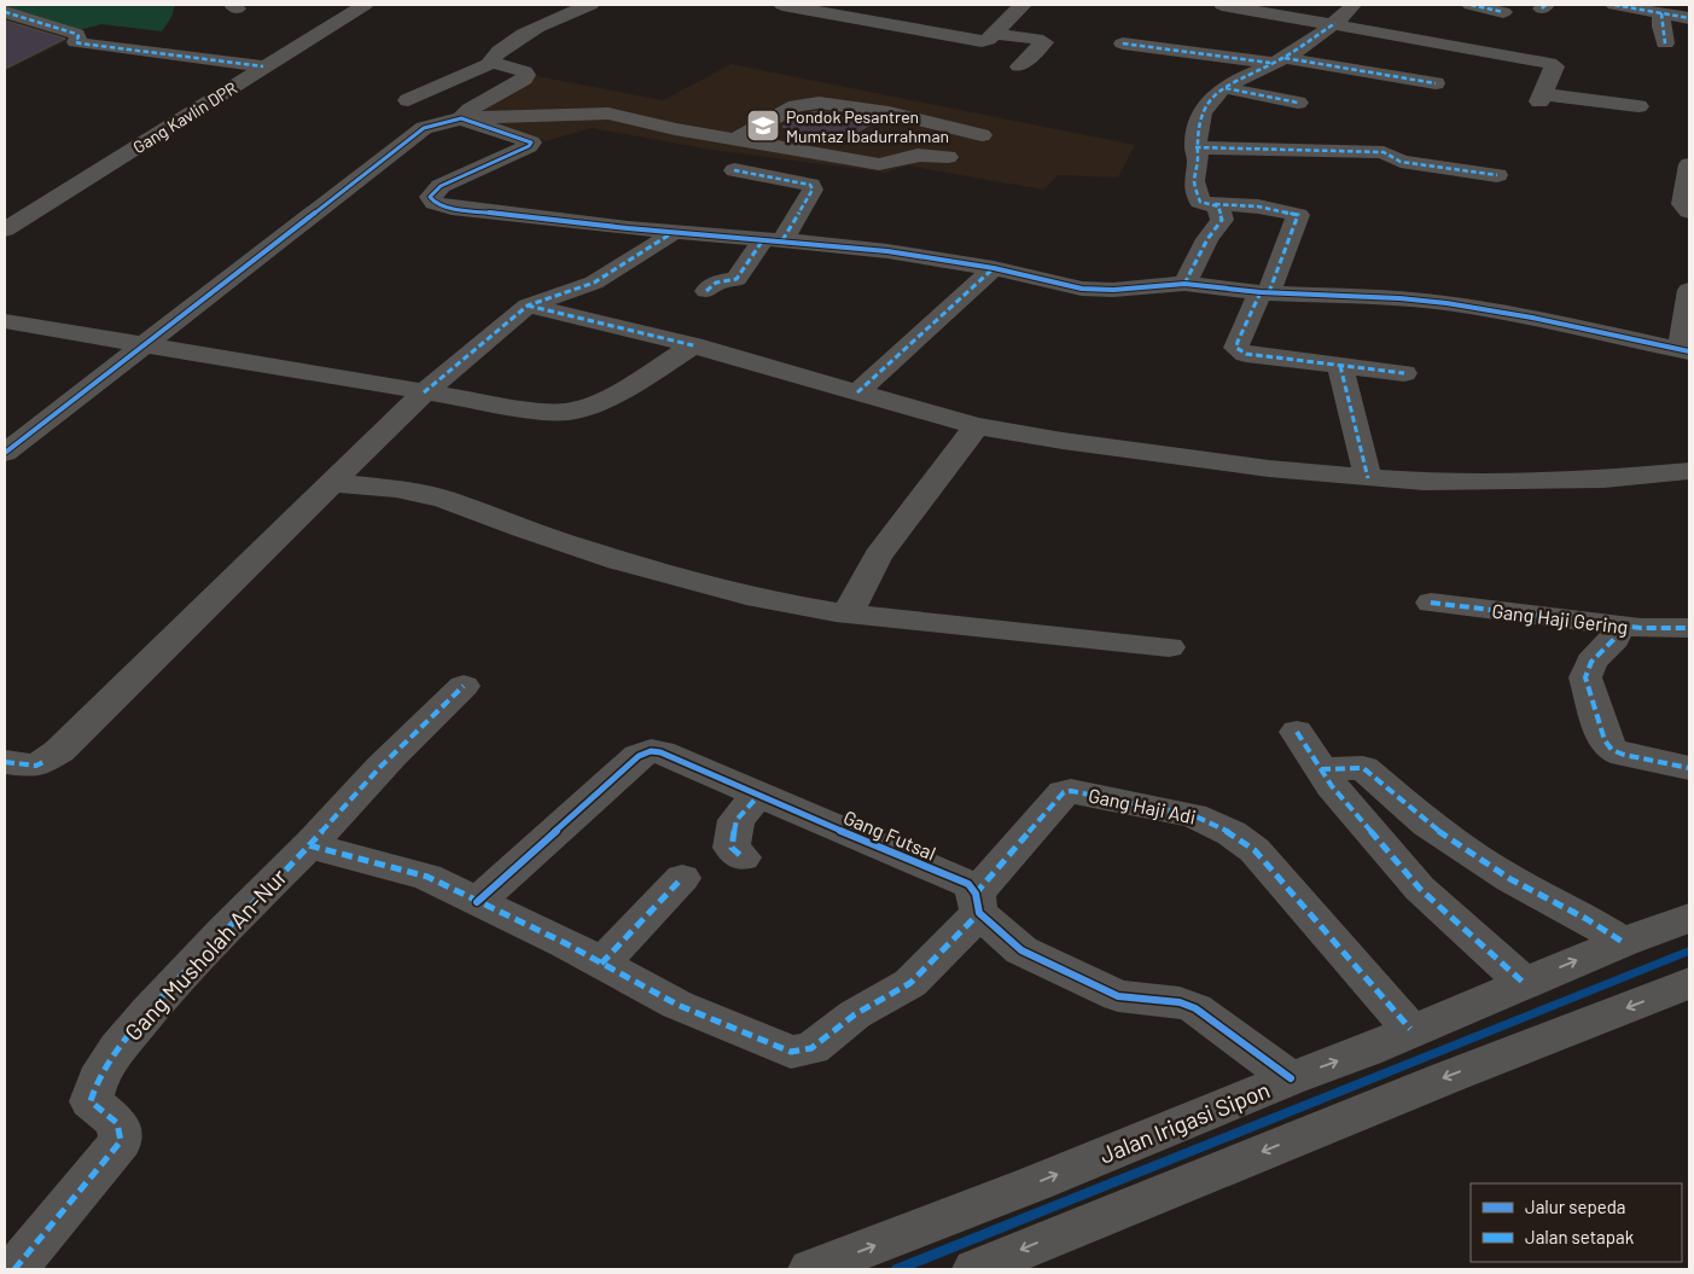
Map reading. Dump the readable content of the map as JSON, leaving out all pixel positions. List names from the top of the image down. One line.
{"streets":{"street":["Gang Kavlin DPR","Gang Haji Gering","Gang Haji Adi","Gang Futsal","Gang Musholah An-Nur","Jalan Irigasi Sipon"]},"crossings":[["Gang Haji Adi","Gang Futsal"],["Gang Haji Adi","Jalan Irigasi Sipon"],["Gang Futsal","Jalan Irigasi Sipon"]],"places":{"school or university":["Pondok Pesantren Mumtaz Ibadurrahman"]},"legend":["Jalur sepeda","Jalan setapak"]}
